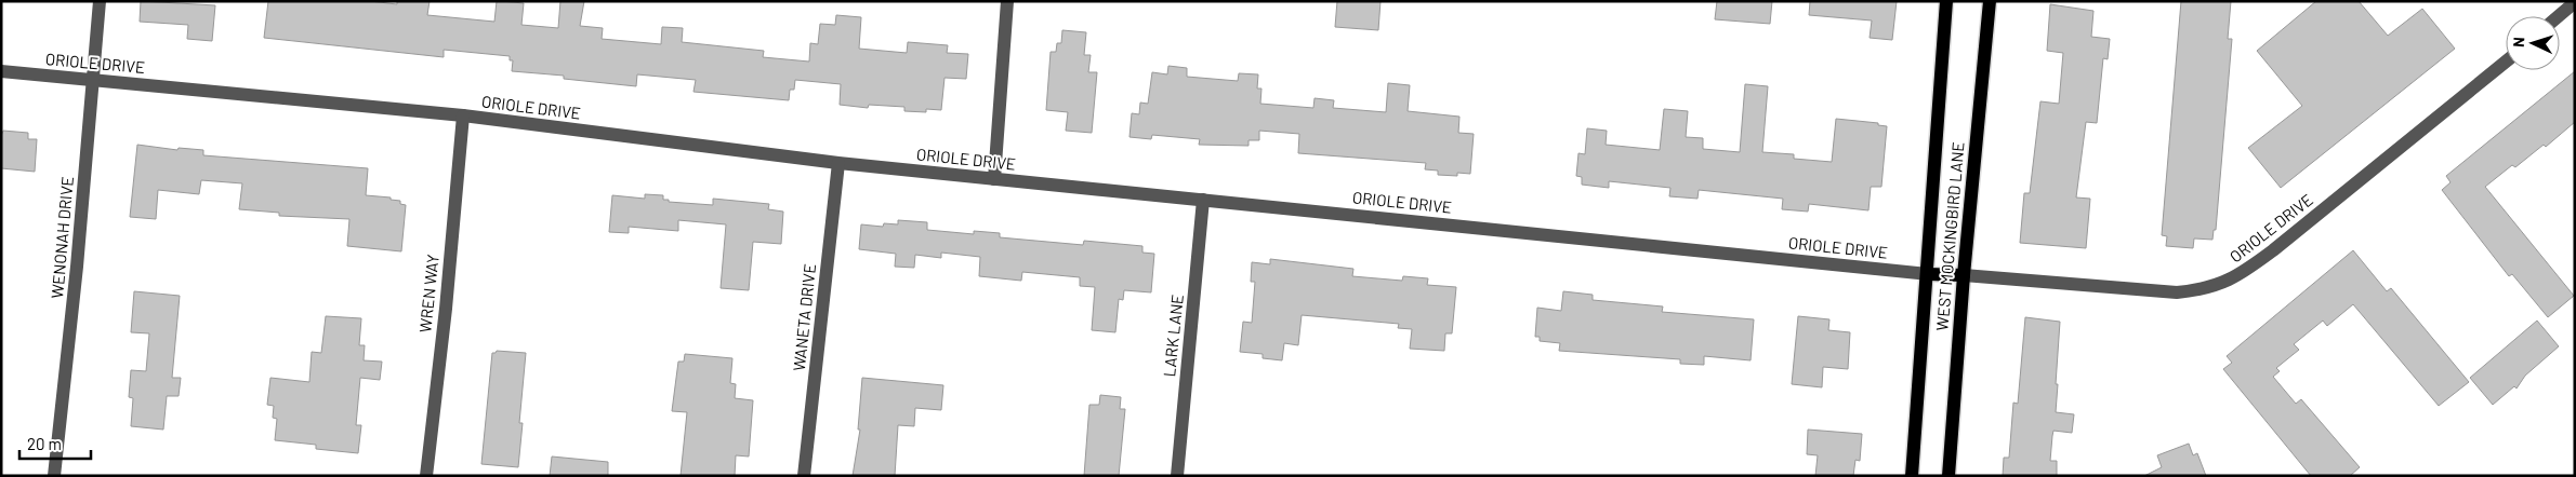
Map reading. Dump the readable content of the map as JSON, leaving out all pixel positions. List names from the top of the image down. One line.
{"streets":{"main road":["WEST MOCKINGBIRD LANE"],"street":["ORIOLE DRIVE","WENONAH DRIVE","WREN WAY","WANETA DRIVE","LARK LANE"]},"crossings":[["ORIOLE DRIVE","WEST MOCKINGBIRD LANE"],["ORIOLE DRIVE","WENONAH DRIVE"],["ORIOLE DRIVE","WREN WAY"],["ORIOLE DRIVE","WANETA DRIVE"],["ORIOLE DRIVE","LARK LANE"]],"scale_bar":"20 m","north":"left"}
